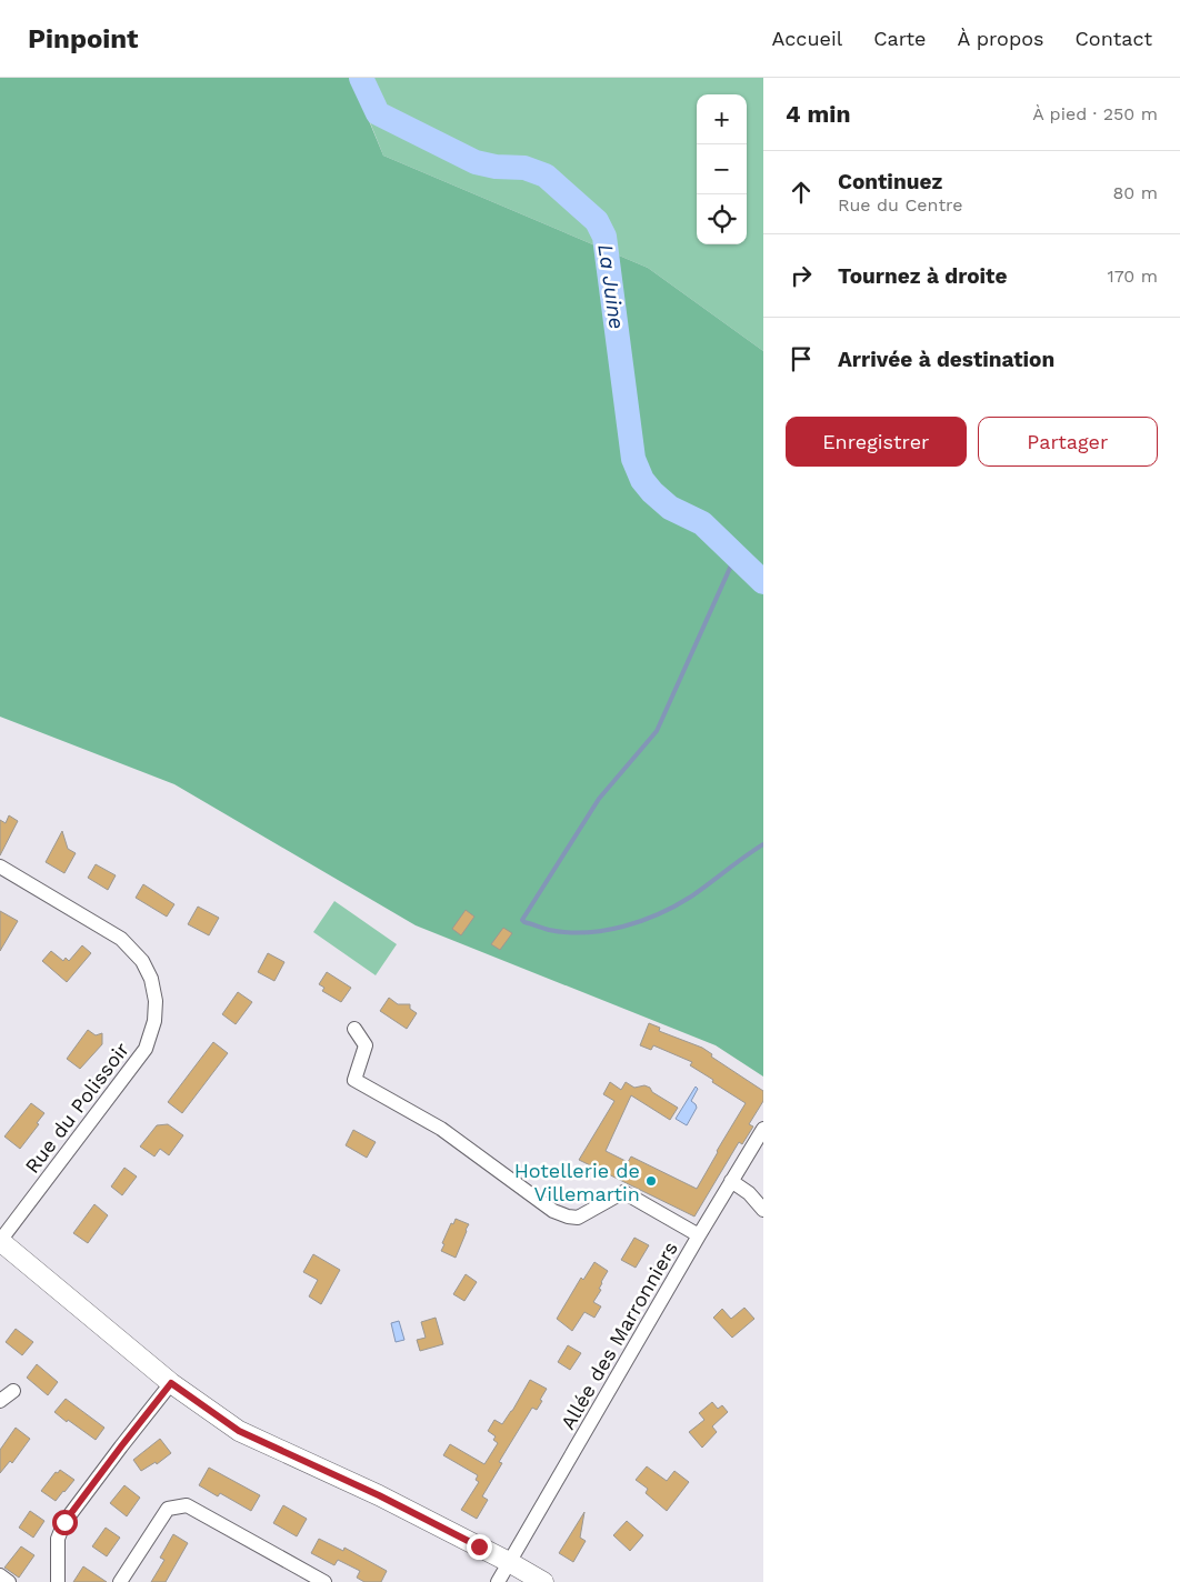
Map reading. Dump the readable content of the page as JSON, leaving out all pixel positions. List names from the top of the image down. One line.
{"streets":{"street":["Rue du Polissoir","Allée des Marronniers"]},"water":["La Juine"],"places":["Hotellerie de Villemartin"],"page":{"header":"Pinpoint","nav":["Accueil","Carte","À propos","Contact"],"heading":["4 min","À pied · 250 m"],"map_buttons":["+","−"],"list":[["Continuez","Rue du Centre","80 m"],["Tournez à droite","170 m"],"Arrivée à destination"],"buttons":["Enregistrer","Partager"]}}
